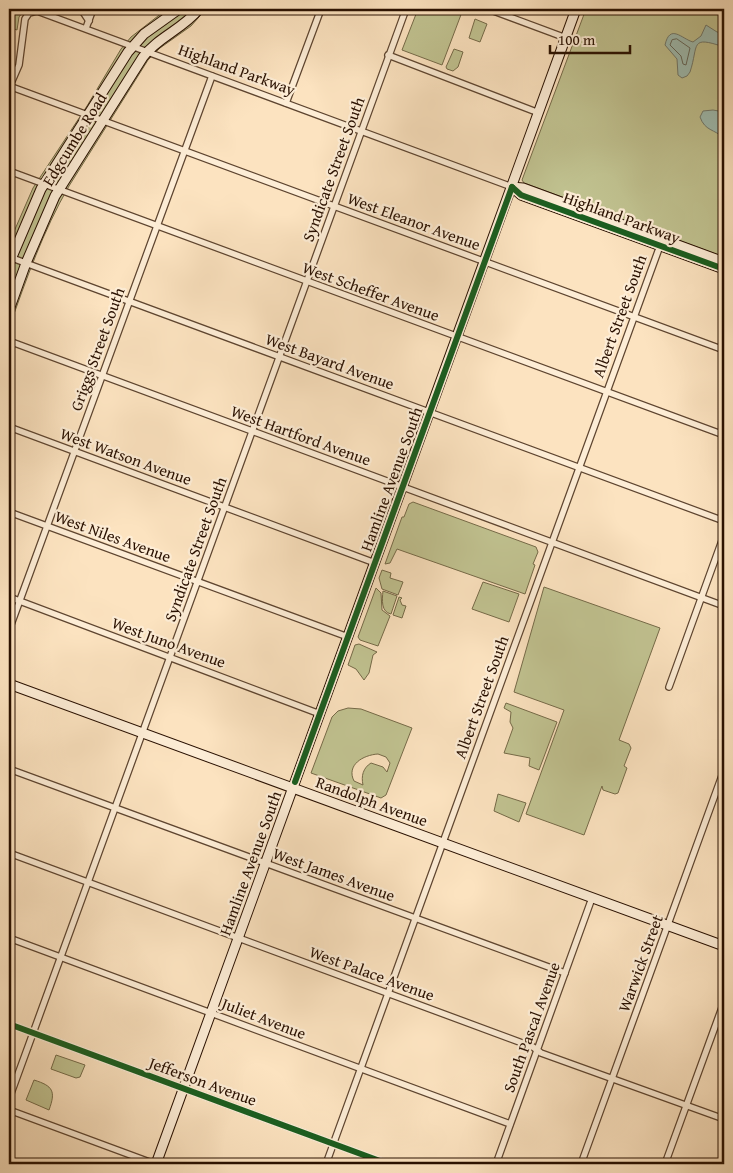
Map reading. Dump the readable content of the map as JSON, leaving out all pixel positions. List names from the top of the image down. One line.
{"streets":{"street":["Highland Parkway","Edgcumbe Road","Syndicate Street South","West Eleanor Avenue","West Scheffer Avenue","Albert Street South","Griggs Street South","West Bayard Avenue","West Hartford Avenue","West Watson Avenue","Hamline Avenue South","West Niles Avenue","West Juno Avenue","Randolph Avenue","West James Avenue","Warwick Street","West Palace Avenue","Juliet Avenue","South Pascal Avenue","Jefferson Avenue"]},"crossings":[["Highland Parkway","Edgcumbe Road"],["Highland Parkway","Syndicate Street South"],["Highland Parkway","West Eleanor Avenue"],["Highland Parkway","Albert Street South"],["Highland Parkway","Griggs Street South"],["Highland Parkway","Hamline Avenue South"],["Edgcumbe Road","West Eleanor Avenue"],["Edgcumbe Road","West Scheffer Avenue"],["Edgcumbe Road","West Bayard Avenue"],["Syndicate Street South","West Eleanor Avenue"],["Syndicate Street South","West Scheffer Avenue"],["Syndicate Street South","West Bayard Avenue"],["Syndicate Street South","West Hartford Avenue"],["Syndicate Street South","West Watson Avenue"],["Syndicate Street South","West Niles Avenue"],["Syndicate Street South","West Juno Avenue"],["Syndicate Street South","Randolph Avenue"],["Syndicate Street South","West James Avenue"],["Syndicate Street South","West Palace Avenue"],["Syndicate Street South","Juliet Avenue"],["Syndicate Street South","Jefferson Avenue"],["West Eleanor Avenue","Albert Street South"],["West Eleanor Avenue","Griggs Street South"],["West Eleanor Avenue","Hamline Avenue South"],["West Scheffer Avenue","Albert Street South"],["West Scheffer Avenue","Griggs Street South"],["West Scheffer Avenue","Hamline Avenue South"],["Albert Street South","West Bayard Avenue"],["Albert Street South","West Hartford Avenue"],["Albert Street South","Randolph Avenue"],["Albert Street South","West James Avenue"],["Albert Street South","West Palace Avenue"],["Albert Street South","Juliet Avenue"],["Albert Street South","Jefferson Avenue"],["Griggs Street South","West Bayard Avenue"],["Griggs Street South","West Hartford Avenue"],["Griggs Street South","West Watson Avenue"],["Griggs Street South","West Niles Avenue"],["Griggs Street South","West Juno Avenue"],["West Bayard Avenue","Hamline Avenue South"],["West Hartford Avenue","Hamline Avenue South"],["West Watson Avenue","Hamline Avenue South"],["Hamline Avenue South","West Niles Avenue"],["Hamline Avenue South","West Juno Avenue"],["Hamline Avenue South","Randolph Avenue"],["Hamline Avenue South","West James Avenue"],["Hamline Avenue South","West Palace Avenue"],["Hamline Avenue South","Juliet Avenue"],["Hamline Avenue South","Jefferson Avenue"],["Randolph Avenue","Warwick Street"],["Randolph Avenue","South Pascal Avenue"],["West James Avenue","South Pascal Avenue"],["Warwick Street","West Palace Avenue"],["West Palace Avenue","South Pascal Avenue"],["Juliet Avenue","South Pascal Avenue"]],"scale_bar":"100 m"}
